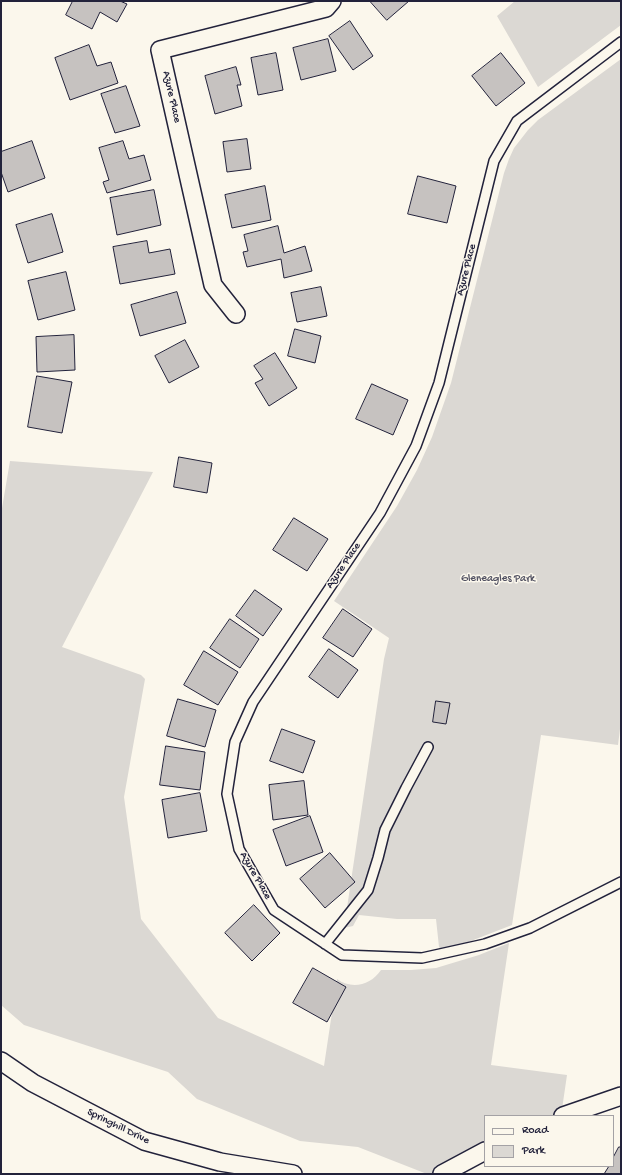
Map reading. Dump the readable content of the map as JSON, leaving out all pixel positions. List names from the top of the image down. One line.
{"streets":{"street":["Azure Place","Springhill Drive"]},"parks":["Gleneagles Park"],"legend":["Road","Park"]}
